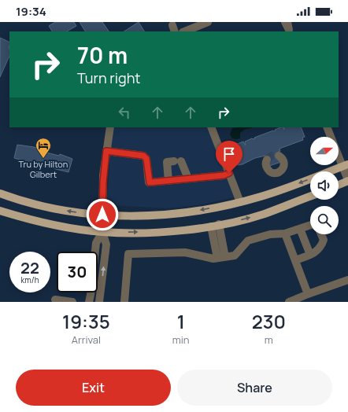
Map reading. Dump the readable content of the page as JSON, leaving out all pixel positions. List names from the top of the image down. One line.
{"places":{"hotel":["Tru by Hilton Gilbert"]},"north":"right","page":{"status":"19:34","turn":["70 m","Turn right"],"speed":"22 km/h","limit":"30","eta":["19:35","Arrival","1","min","230","m"],"buttons":["Exit","Share"]}}
